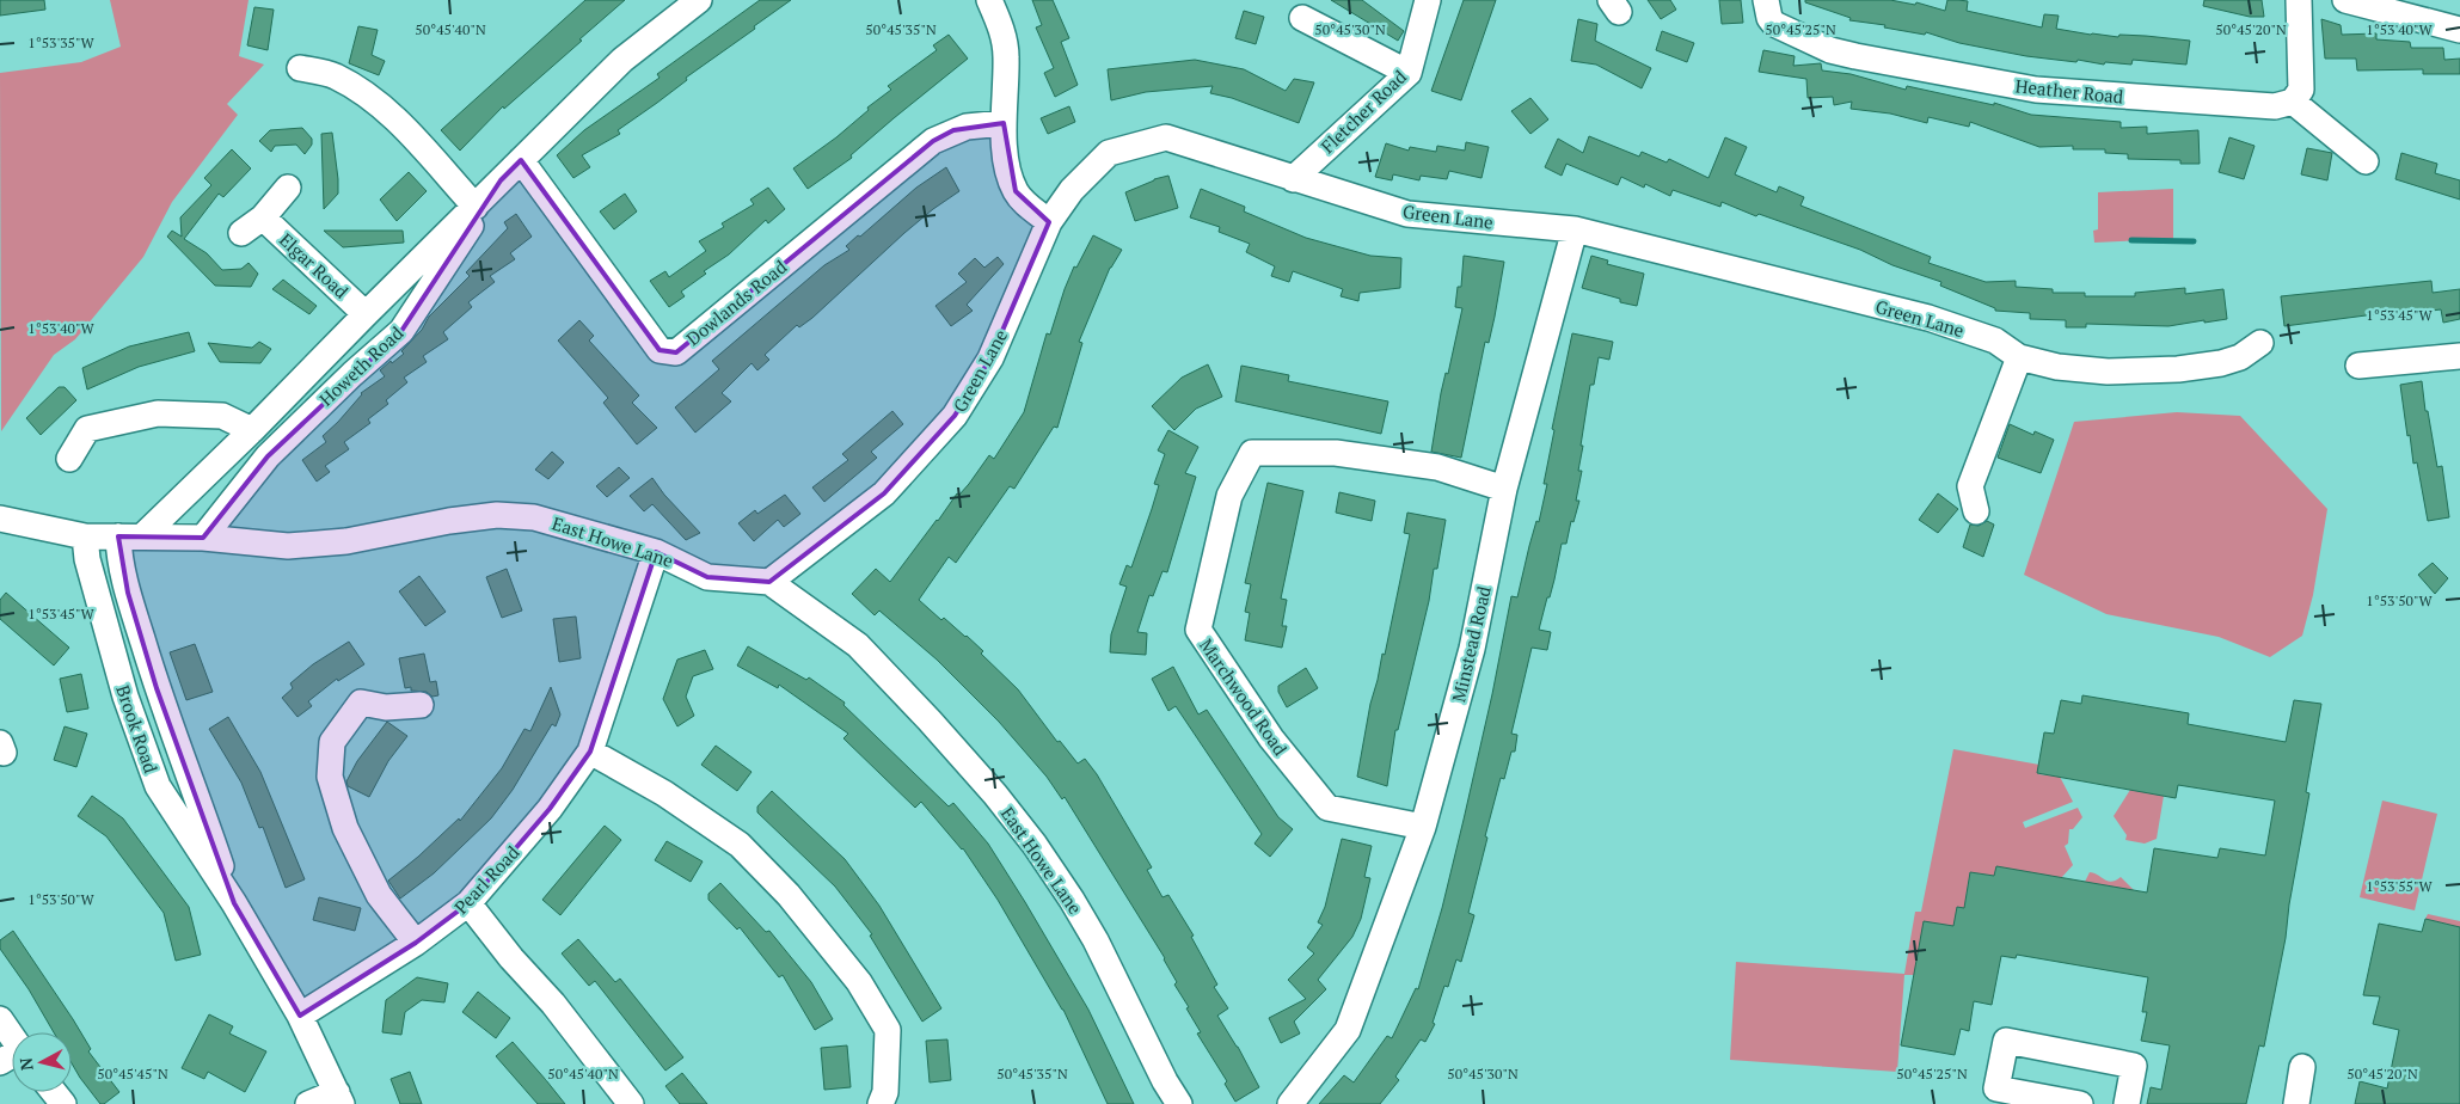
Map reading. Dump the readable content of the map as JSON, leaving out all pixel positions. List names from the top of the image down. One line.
{"streets":{"street":["Heather Road","Fletcher Road","Green Lane","Elgar Road","Dowlands Road","Howeth Road","East Howe Lane","Minstead Road","Marchwood Road","Brook Road","Pearl Road"]},"crossings":[["Fletcher Road","Green Lane"],["Green Lane","East Howe Lane"],["Green Lane","Minstead Road"],["Elgar Road","Howeth Road"],["Dowlands Road","Howeth Road"],["Howeth Road","East Howe Lane"],["Howeth Road","Brook Road"],["East Howe Lane","Brook Road"],["East Howe Lane","Pearl Road"],["Minstead Road","Marchwood Road"],["Brook Road","Pearl Road"]],"north":"left","coordinates":["1°53'40\"W","50°45'40\"N","50°45'35\"N","50°45'30\"N","50°45'25\"N","50°45'20\"N","1°53'35\"W","1°53'45\"W","1°53'50\"W","1°53'55\"W","50°45'45\"N"]}
